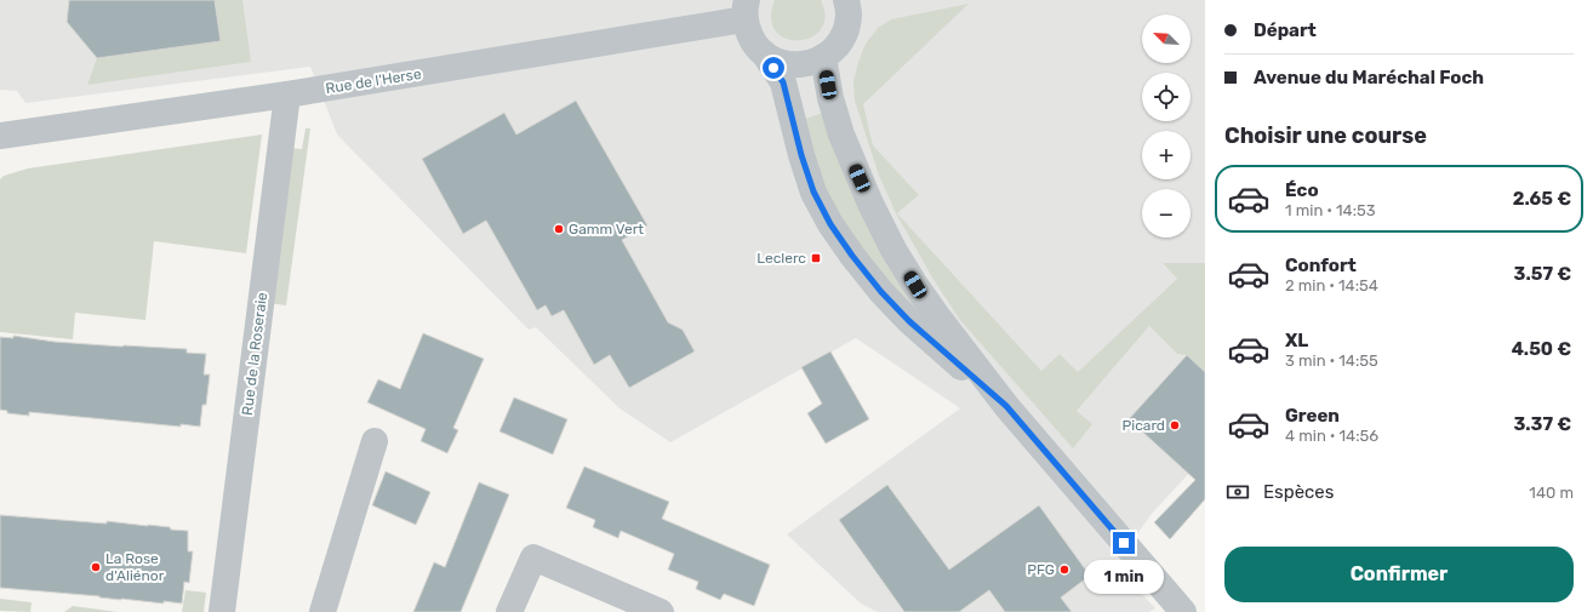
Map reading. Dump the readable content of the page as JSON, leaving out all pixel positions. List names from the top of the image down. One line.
{"streets":{"street":["Rue de l'Herse","Rue de la Roseraie"]},"crossings":[["Rue de l'Herse","Rue de la Roseraie"]],"places":{"other":["Gamm Vert","Picard","La Rose d'Aliénor","PFG"],"transit":["Leclerc"]},"north":"top left","page":{"banner":["Départ","Avenue du Maréchal Foch"],"map_buttons":["+","−"],"heading":"Choisir une course","list":[{"name":"Éco","note":"1 min · 14:53","value":"2.65 €"},{"name":"Confort","note":"2 min · 14:54","value":"3.57 €"},{"name":"XL","note":"3 min · 14:55","value":"4.50 €"},{"name":"Green","note":"4 min · 14:56","value":"3.37 €"}],"pay":["Espèces","140 m"],"buttons":"Confirmer","bubble":"1 min"}}
